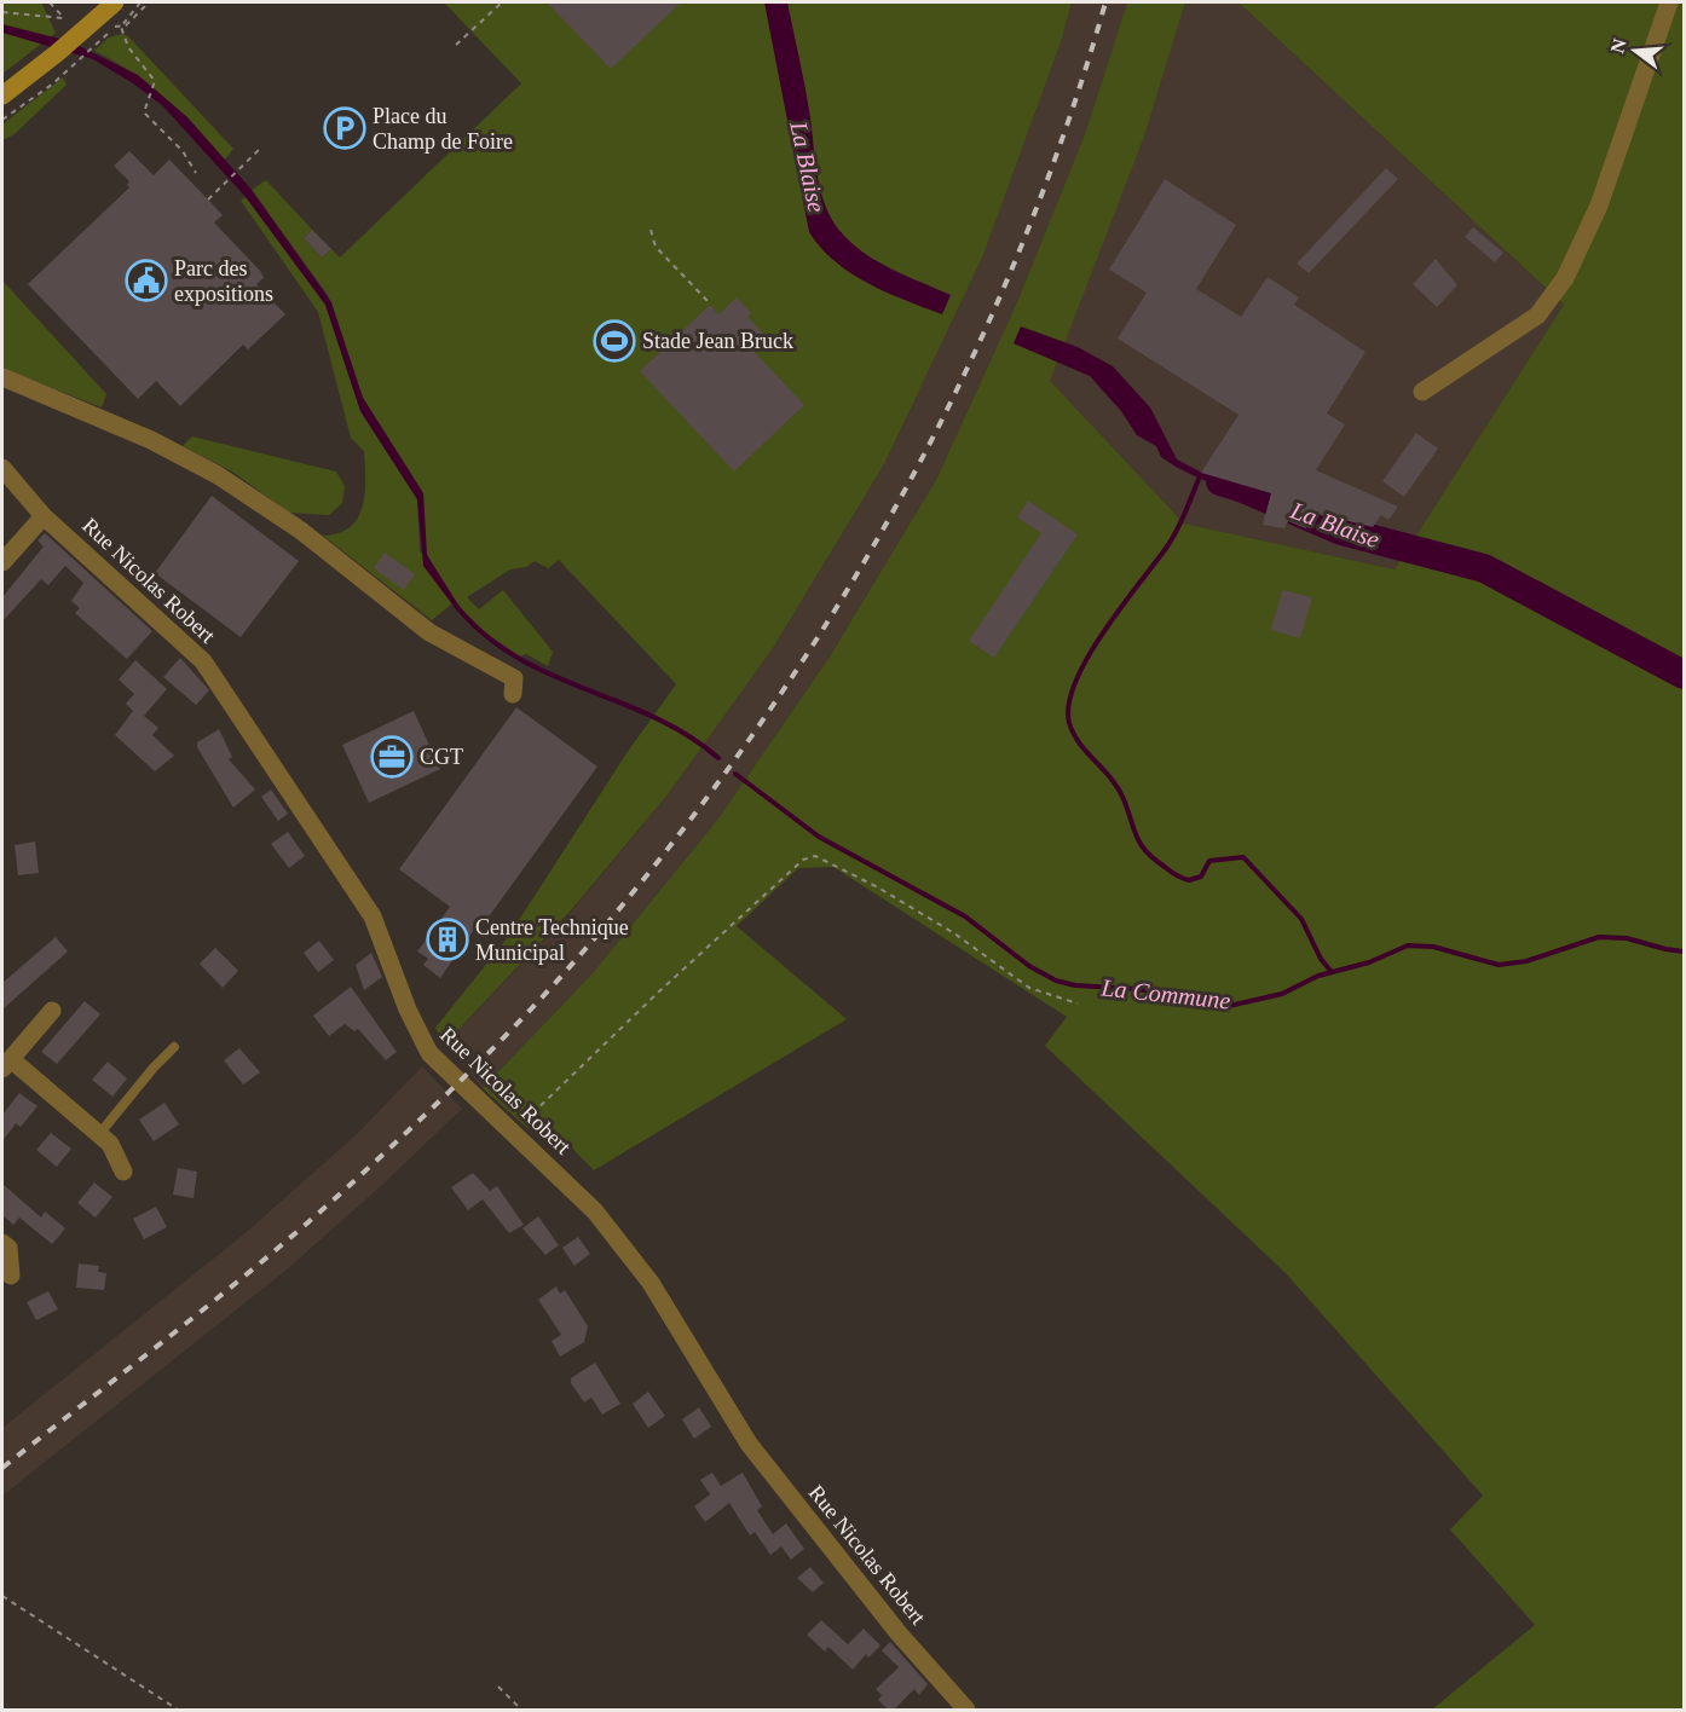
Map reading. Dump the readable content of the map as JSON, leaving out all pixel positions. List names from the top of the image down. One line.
{"streets":{"street":["Rue Nicolas Robert"]},"water":["La Blaise","La Commune"],"places":{"parking":["Place du Champ de Foire"],"public building":["Parc des expositions"],"sports":["Stade Jean Bruck"],"office":["CGT"],"building":["Centre Technique Municipal"]},"north":"left"}
